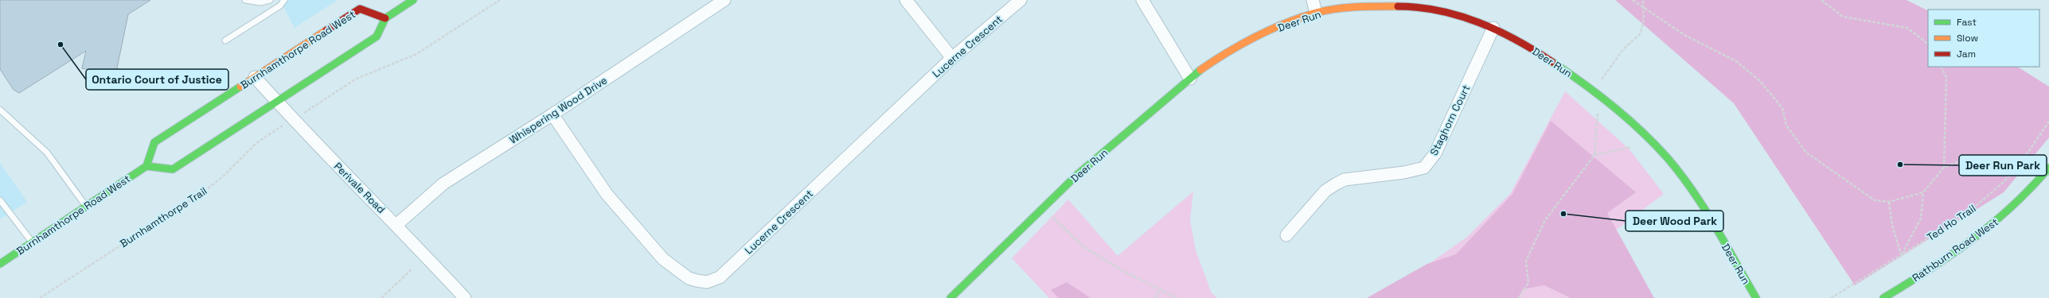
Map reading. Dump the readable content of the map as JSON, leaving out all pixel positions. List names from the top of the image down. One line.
{"streets":{"street":["Deer Run","Lucerne Crescent","Burnhamthorpe Road West","Whispering Wood Drive","Staghorn Court","Perivale Road","Rathburn Road West"],"path":["Burnhamthorpe Trail","Ted Ho Trail"]},"crossings":[["Deer Run","Staghorn Court"],["Lucerne Crescent","Whispering Wood Drive"],["Burnhamthorpe Road West","Perivale Road"],["Whispering Wood Drive","Perivale Road"]],"places":["Ontario Court of Justice","Deer Run Park","Deer Wood Park"],"legend":["Fast","Slow","Jam"]}
